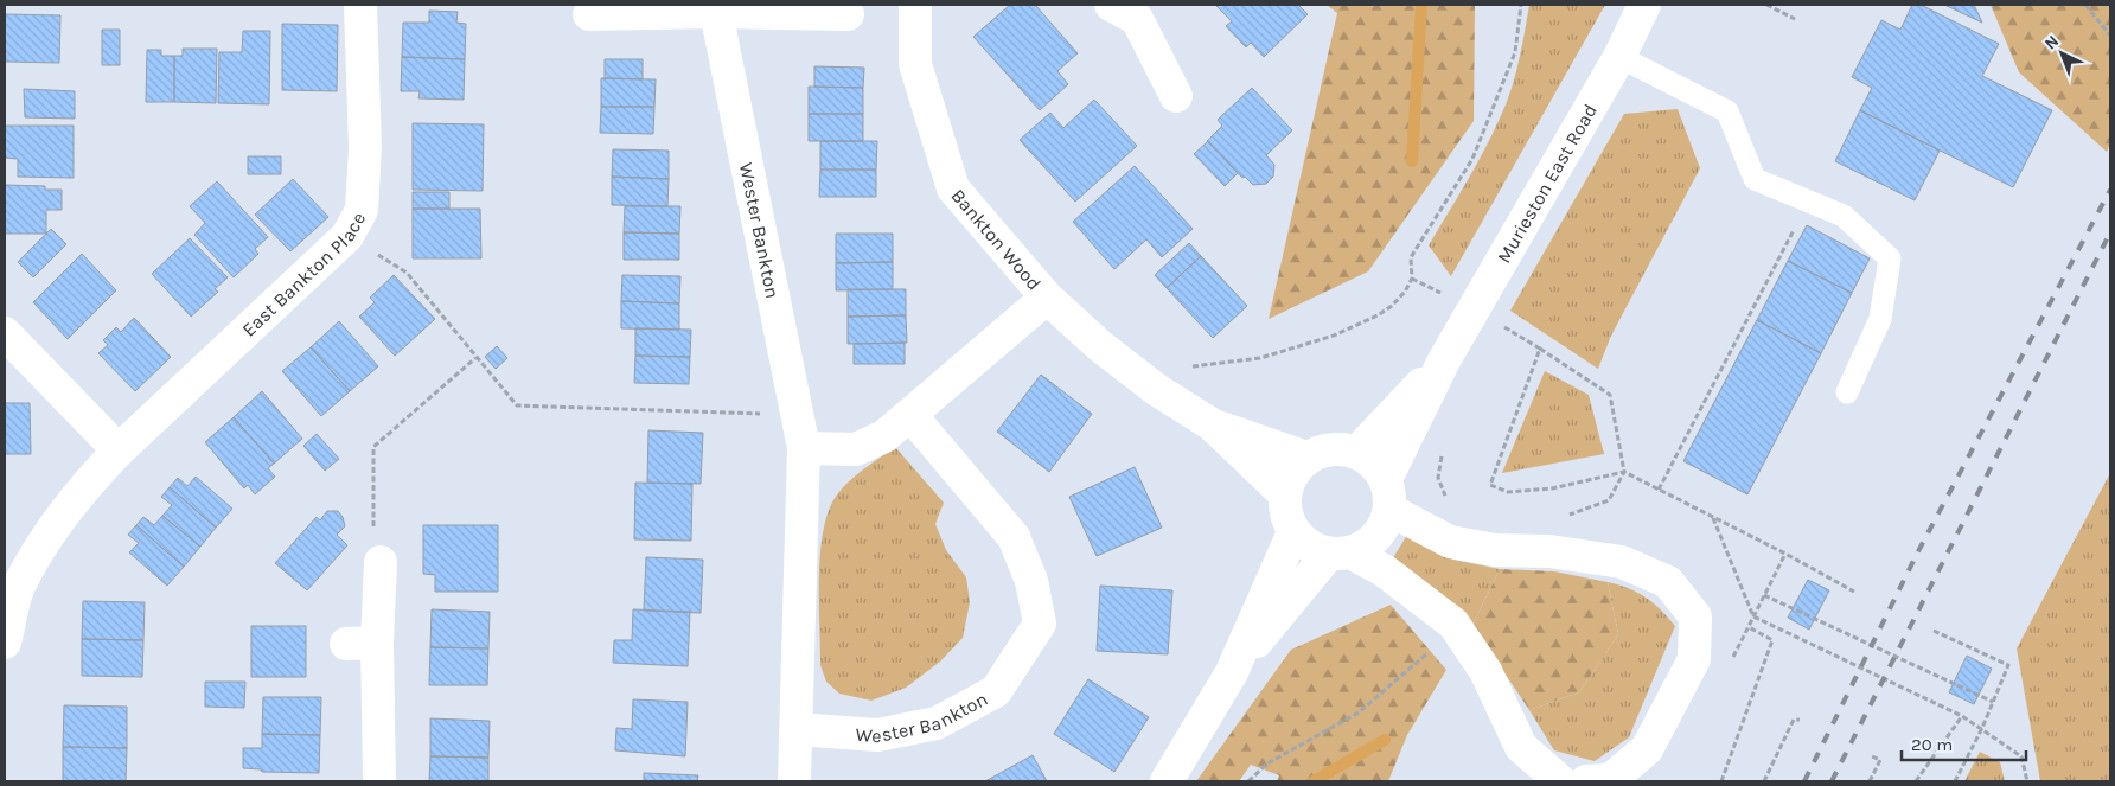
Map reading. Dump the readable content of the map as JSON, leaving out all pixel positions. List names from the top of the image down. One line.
{"streets":{"street":["Murieston East Road","Wester Bankton","Bankton Wood","East Bankton Place"]},"scale_bar":"20 m","north":"top left"}
